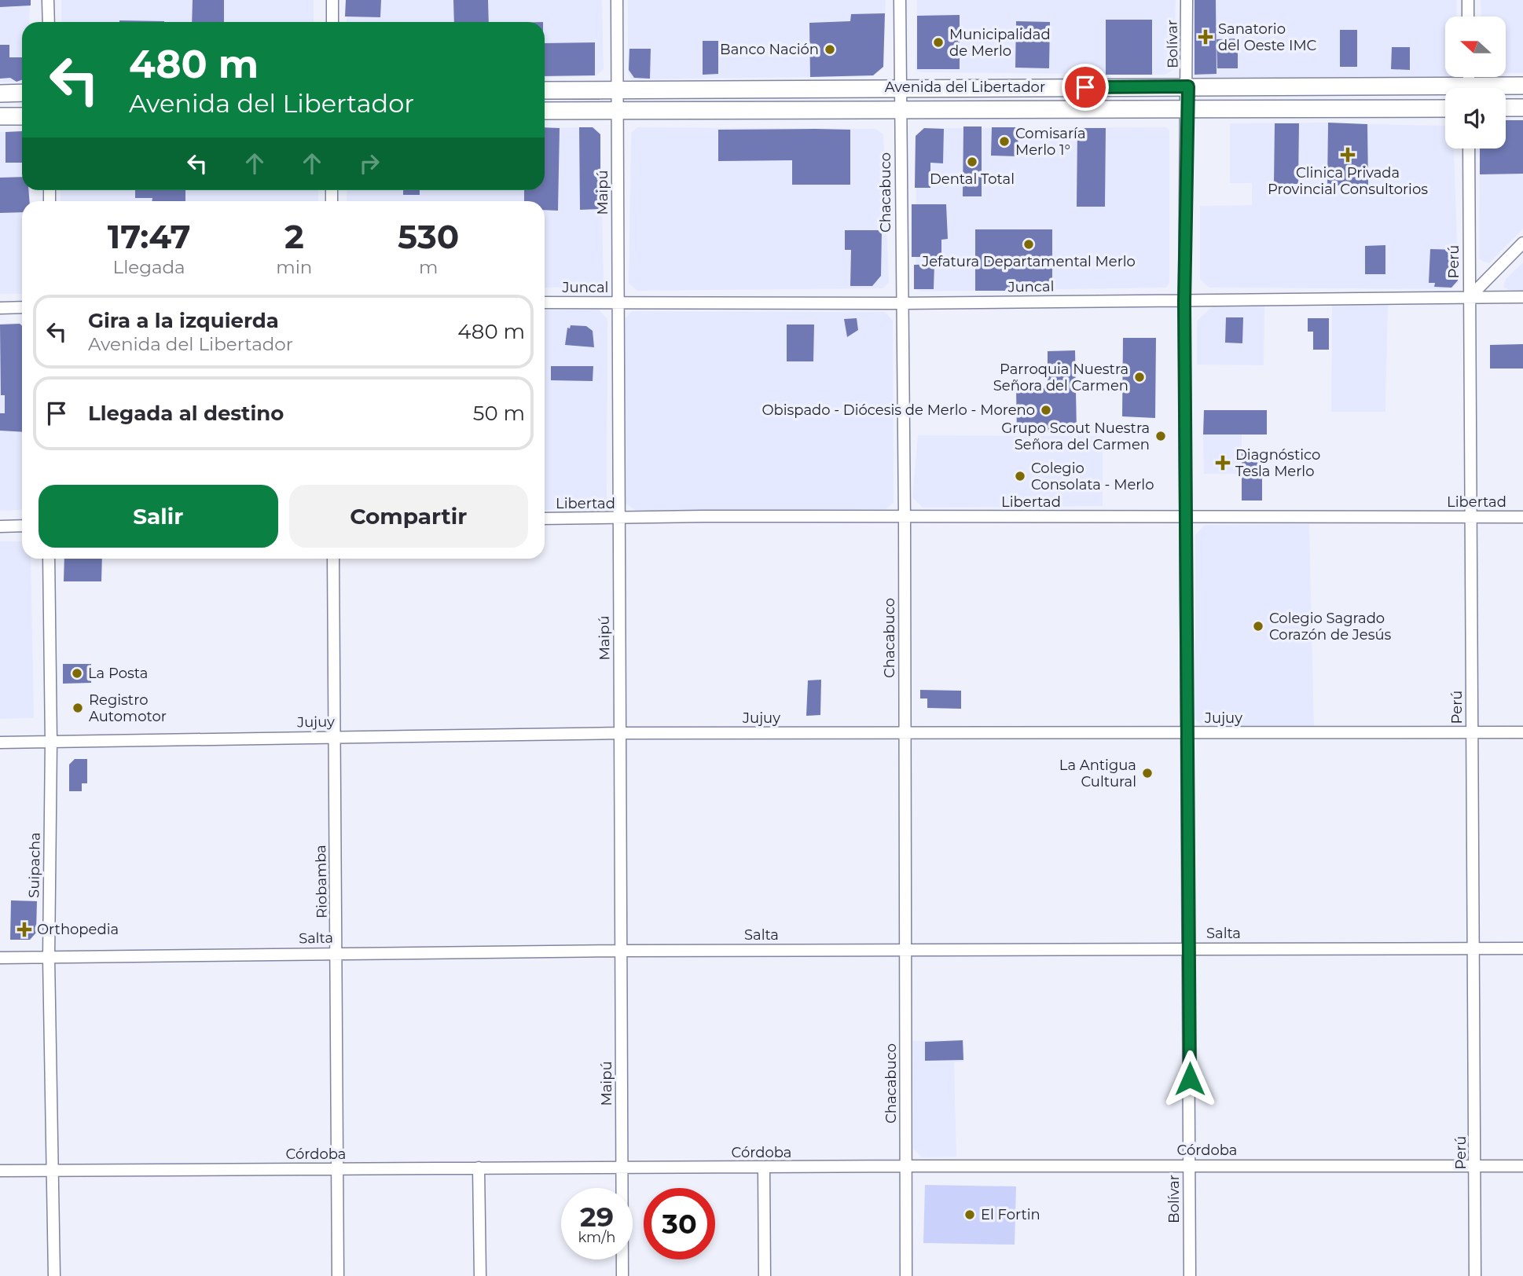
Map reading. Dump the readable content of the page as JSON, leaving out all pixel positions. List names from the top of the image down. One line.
{"streets":{"main road":["Avenida del Libertador"],"street":["Bolívar","Maipú","Chacabuco","Perú","Juncal","Libertad","Jujuy","Suipacha","Riobamba","Salta","Córdoba"]},"crossings":[["Bolívar","Avenida del Libertador"],["Bolívar","Juncal"],["Bolívar","Libertad"],["Bolívar","Jujuy"],["Bolívar","Salta"],["Bolívar","Córdoba"],["Avenida del Libertador","Maipú"],["Avenida del Libertador","Chacabuco"],["Maipú","Juncal"],["Maipú","Libertad"],["Maipú","Jujuy"],["Maipú","Salta"],["Maipú","Córdoba"],["Chacabuco","Juncal"],["Chacabuco","Libertad"],["Chacabuco","Jujuy"],["Chacabuco","Salta"],["Chacabuco","Córdoba"],["Perú","Juncal"],["Perú","Libertad"],["Perú","Jujuy"],["Perú","Salta"],["Perú","Córdoba"],["Jujuy","Suipacha"],["Jujuy","Riobamba"],["Suipacha","Salta"],["Suipacha","Córdoba"],["Riobamba","Salta"],["Riobamba","Córdoba"]],"places":{"health":["Sanatorio del Oeste IMC","Clinica Privada Provincial Consultorios","Diagnóstico Tesla Merlo","Orthopedia"],"other":["Municipalidad de Merlo","Banco Nación","Comisaría Merlo 1°","Dental Total","Jefatura Departamental Merlo","Parroquia Nuestra Señora del Carmen","Obispado - Diócesis de Merlo - Moreno","Grupo Scout Nuestra Señora del Carmen","Colegio Consolata - Merlo","Colegio Sagrado Corazón de Jesús","La Posta","Registro Automotor","La Antigua Cultural","El Fortin"]},"north":"left","page":{"turn":["480 m","Avenida del Libertador"],"eta":["17:47","Llegada","2","min","530","m"],"list":[{"name":"Gira a la izquierda","note":"Avenida del Libertador","value":"480 m"},{"name":"Llegada al destino","value":"50 m"}],"buttons":["Salir","Compartir"],"speed":"29 km/h","limit":"30"}}
